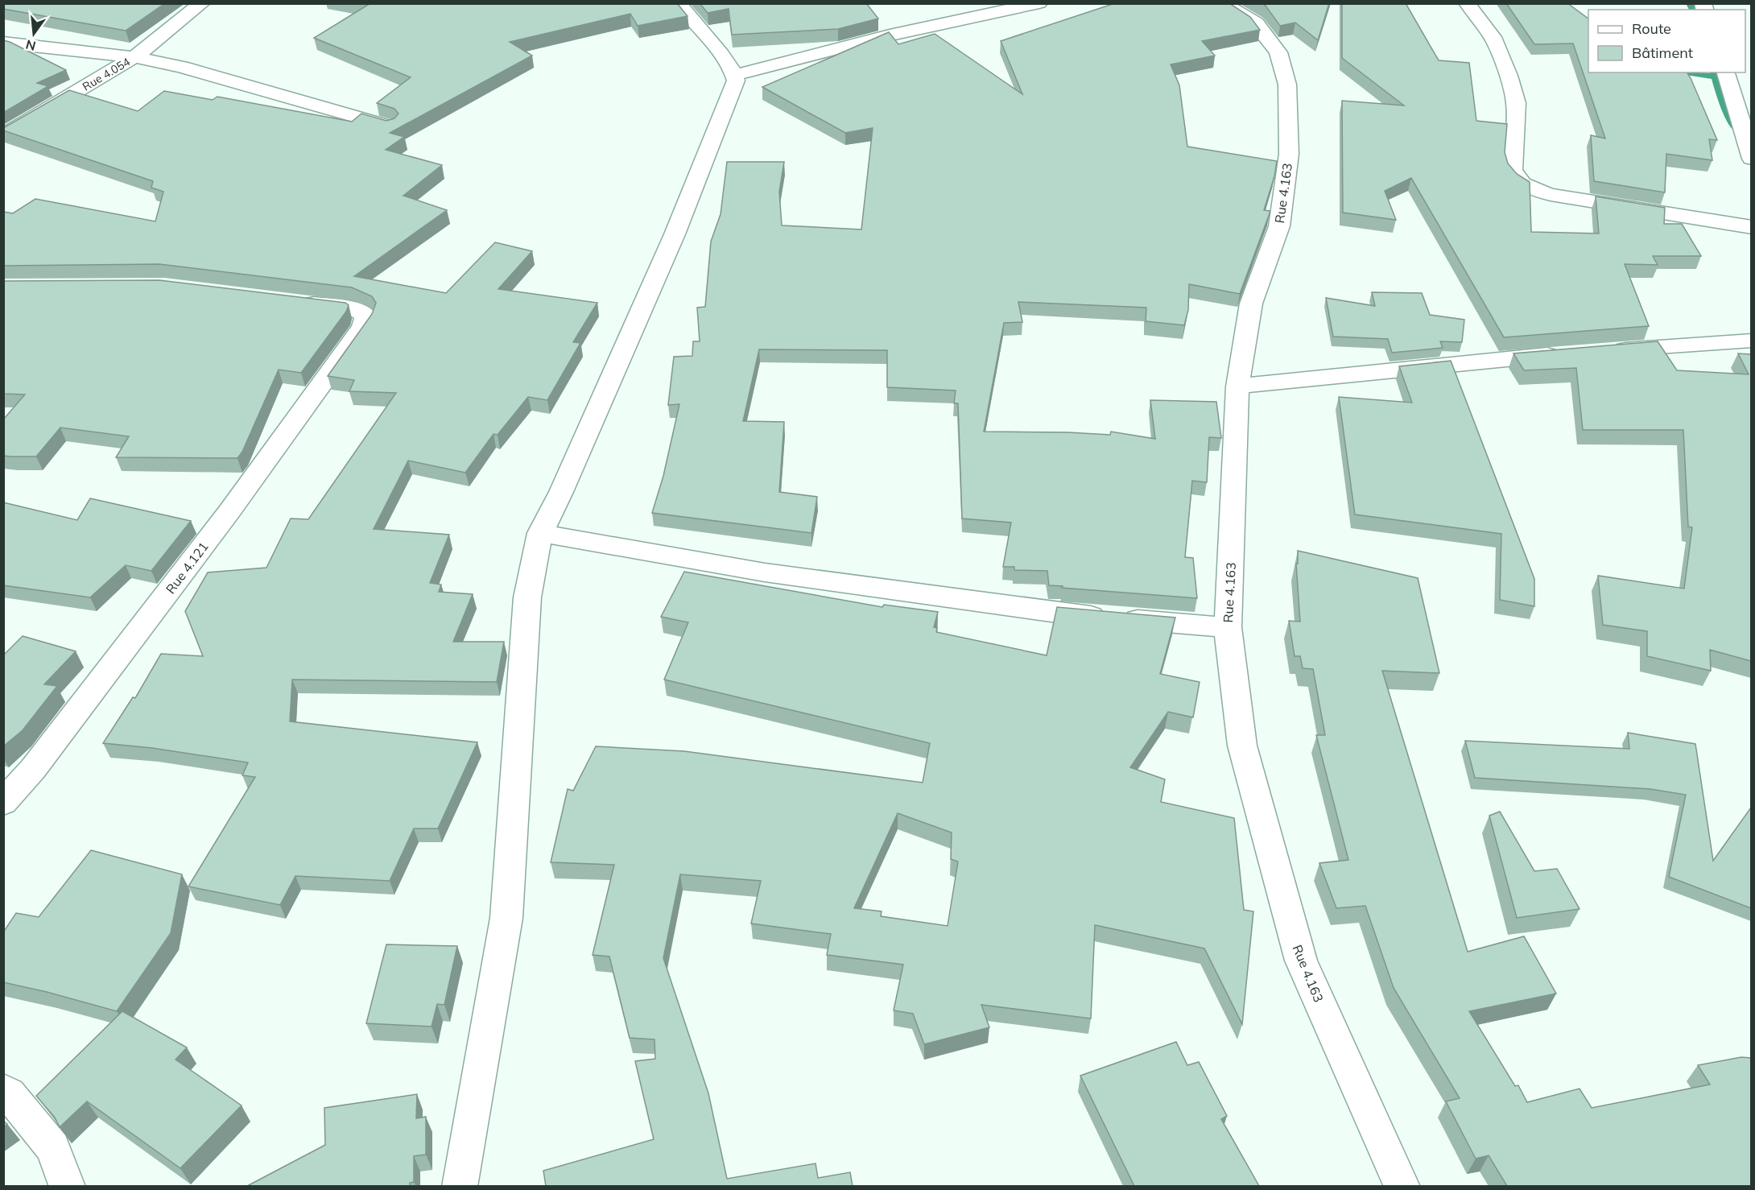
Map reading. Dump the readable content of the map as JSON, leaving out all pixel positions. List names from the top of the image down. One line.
{"streets":{"street":["Rue 4.054","Rue 4.163","Rue 4.121"]},"legend":["Route","Bâtiment"],"north":"bottom"}
